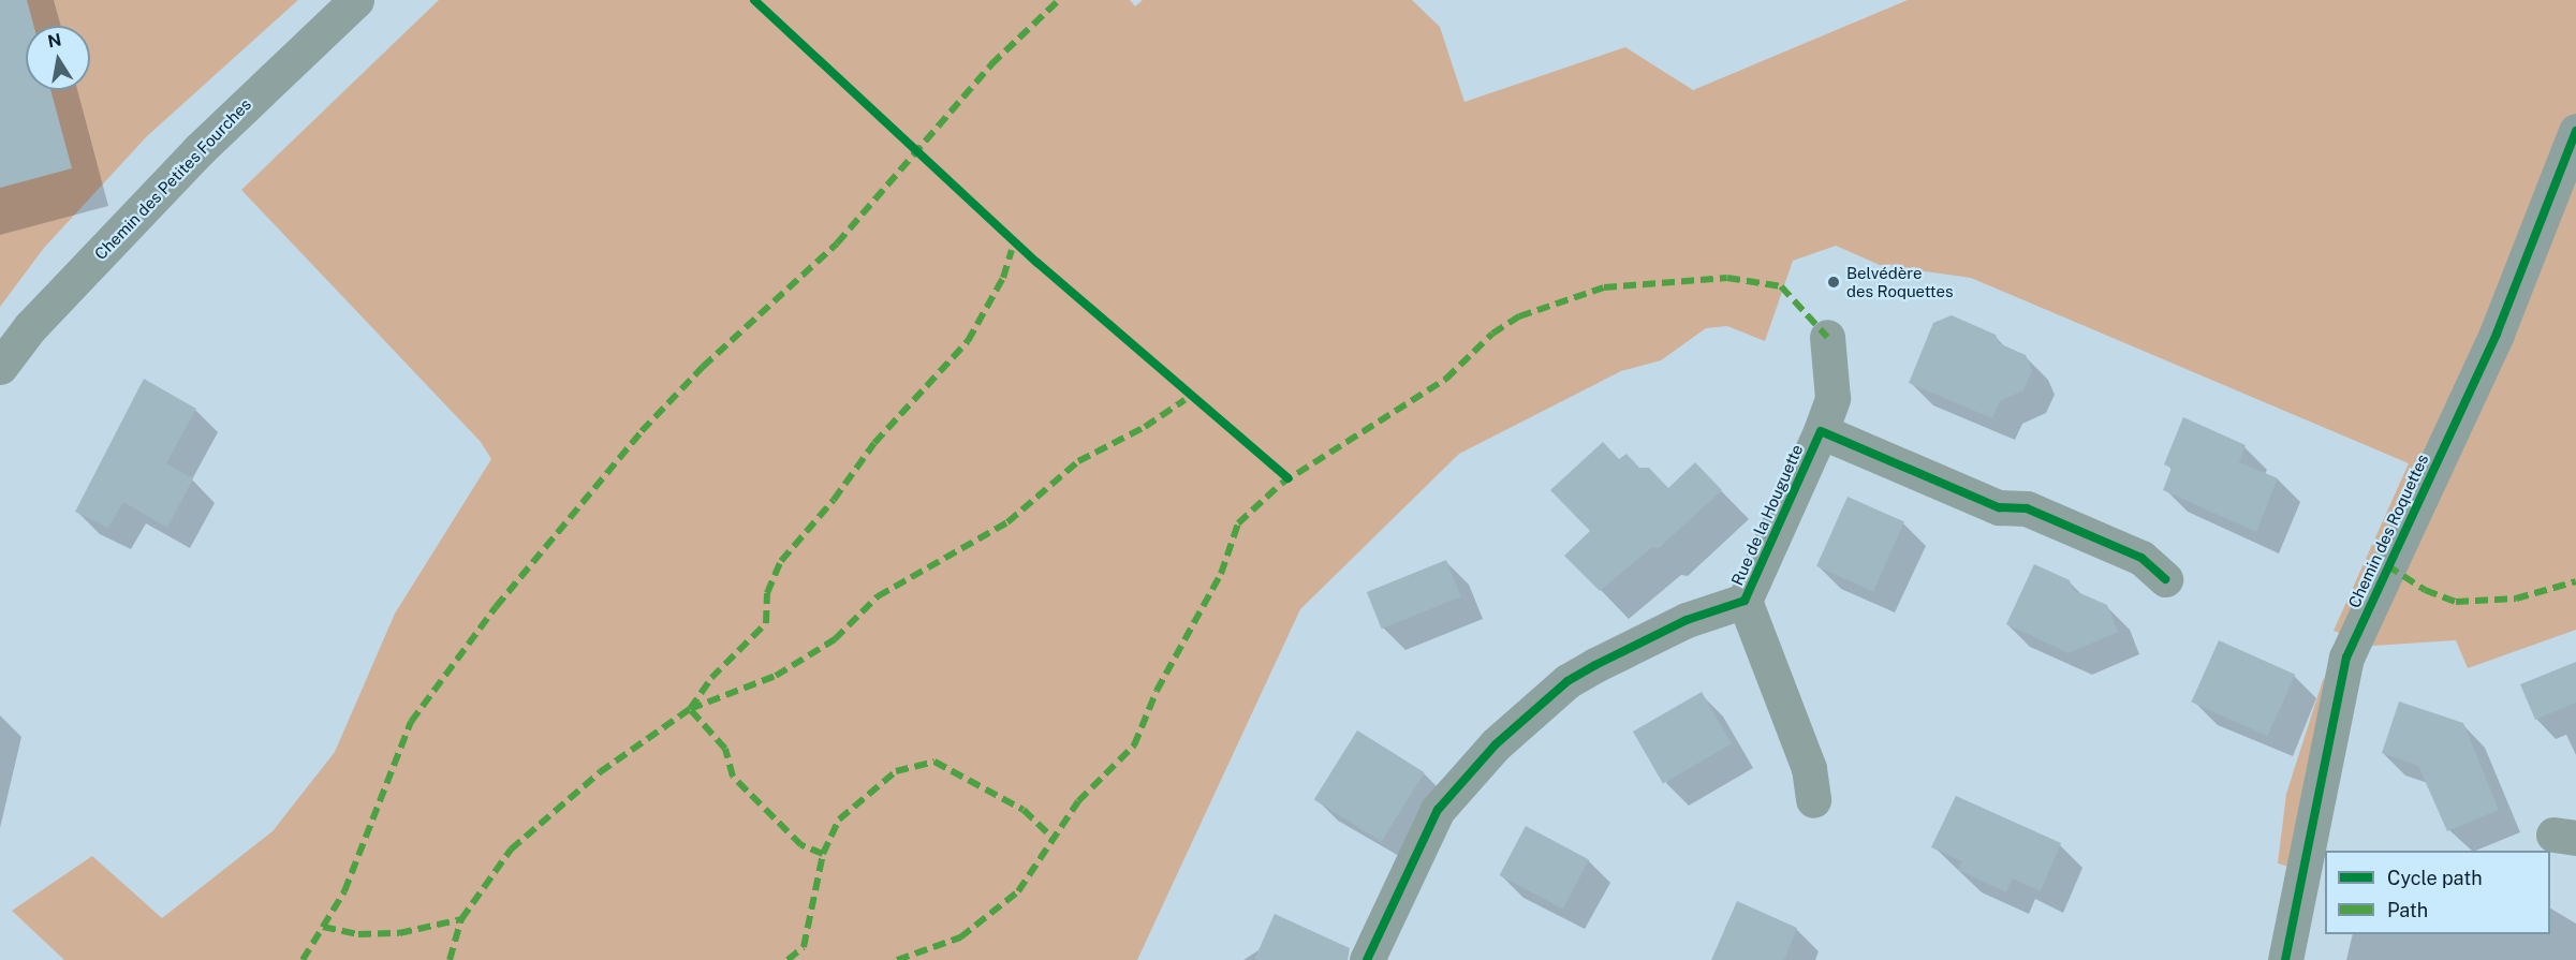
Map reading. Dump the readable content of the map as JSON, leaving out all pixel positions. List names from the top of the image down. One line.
{"streets":{"street":["Chemin des Petites Fourches","Rue de la Houguette","Chemin des Roquettes"]},"places":["Belvédère des Roquettes"],"legend":["Cycle path","Path"],"north":"top"}
